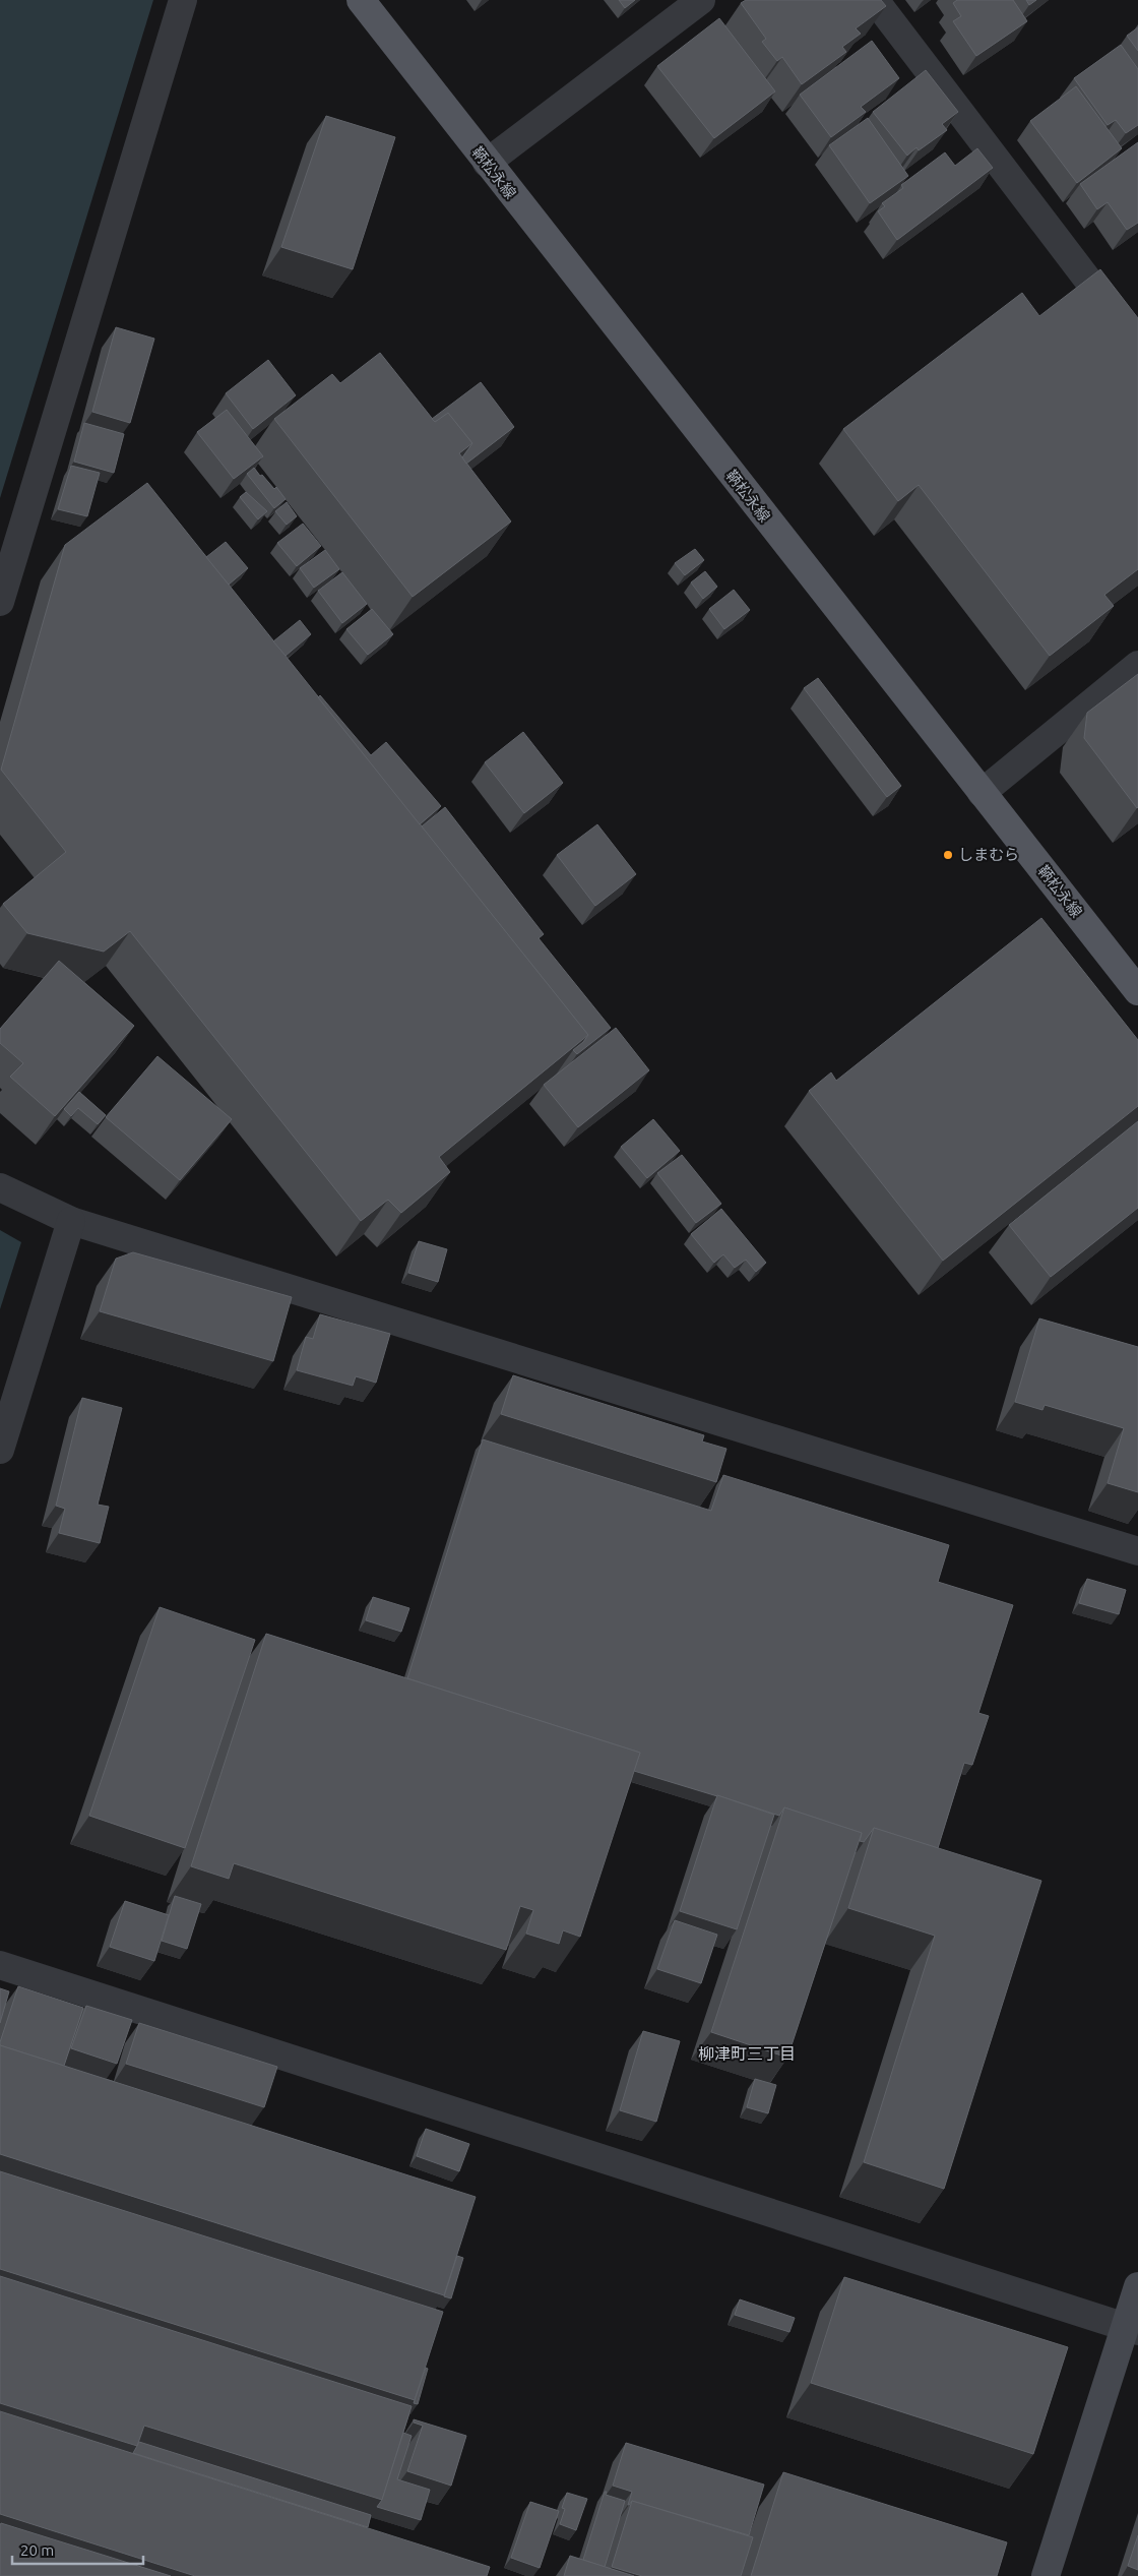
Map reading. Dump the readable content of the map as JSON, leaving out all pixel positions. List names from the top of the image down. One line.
{"streets":{"main road":["鞆松永線"]},"districts":["柳津町三丁目"],"places":["しまむら"],"scale_bar":"20 m"}
